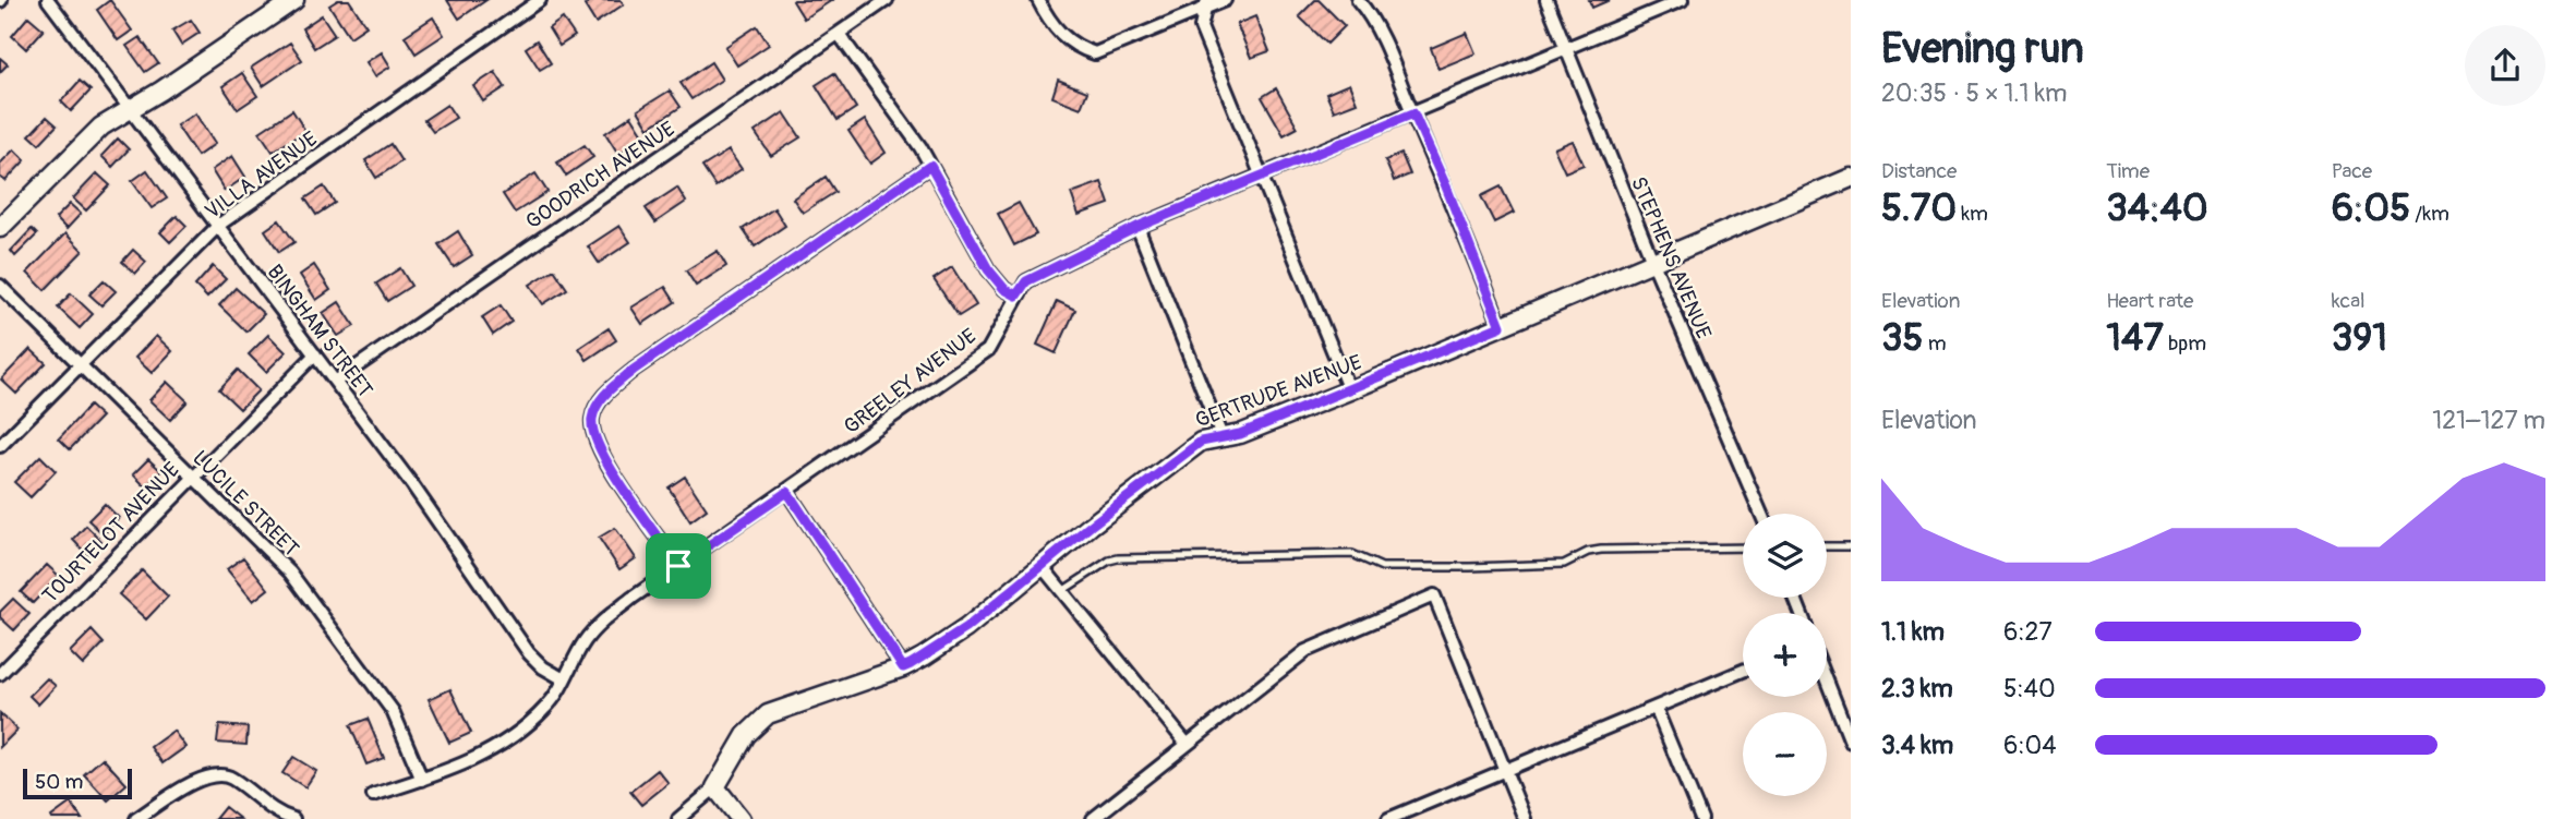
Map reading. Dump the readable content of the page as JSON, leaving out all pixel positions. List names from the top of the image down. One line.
{"streets":{"street":["VILLA AVENUE","GOODRICH AVENUE","STEPHENS AVENUE","BINGHAM STREET","GREELEY AVENUE","GERTRUDE AVENUE","LUCILE STREET","TOURTELOT AVENUE"]},"crossings":[["VILLA AVENUE","BINGHAM STREET"],["VILLA AVENUE","LUCILE STREET"],["GOODRICH AVENUE","BINGHAM STREET"],["STEPHENS AVENUE","GREELEY AVENUE"],["STEPHENS AVENUE","GERTRUDE AVENUE"],["BINGHAM STREET","GREELEY AVENUE"],["BINGHAM STREET","TOURTELOT AVENUE"],["GREELEY AVENUE","LUCILE STREET"],["LUCILE STREET","TOURTELOT AVENUE"]],"scale_bar":"50 m","page":{"heading":["Evening run","20:35 · 5 × 1.1 km"],"stats":[["Distance","5.70 km"],["Time","34:40"],["Pace","6:05 /km"],["Elevation","35 m"],["Heart rate","147 bpm"],["kcal","391"]],"chart":["Elevation","121–127 m"],"map_buttons":["+","−"],"list":[{"name":"1.1 km","note":"6:27"},{"name":"2.3 km","note":"5:40"},{"name":"3.4 km","note":"6:04"}],"scale":"50 m"}}
